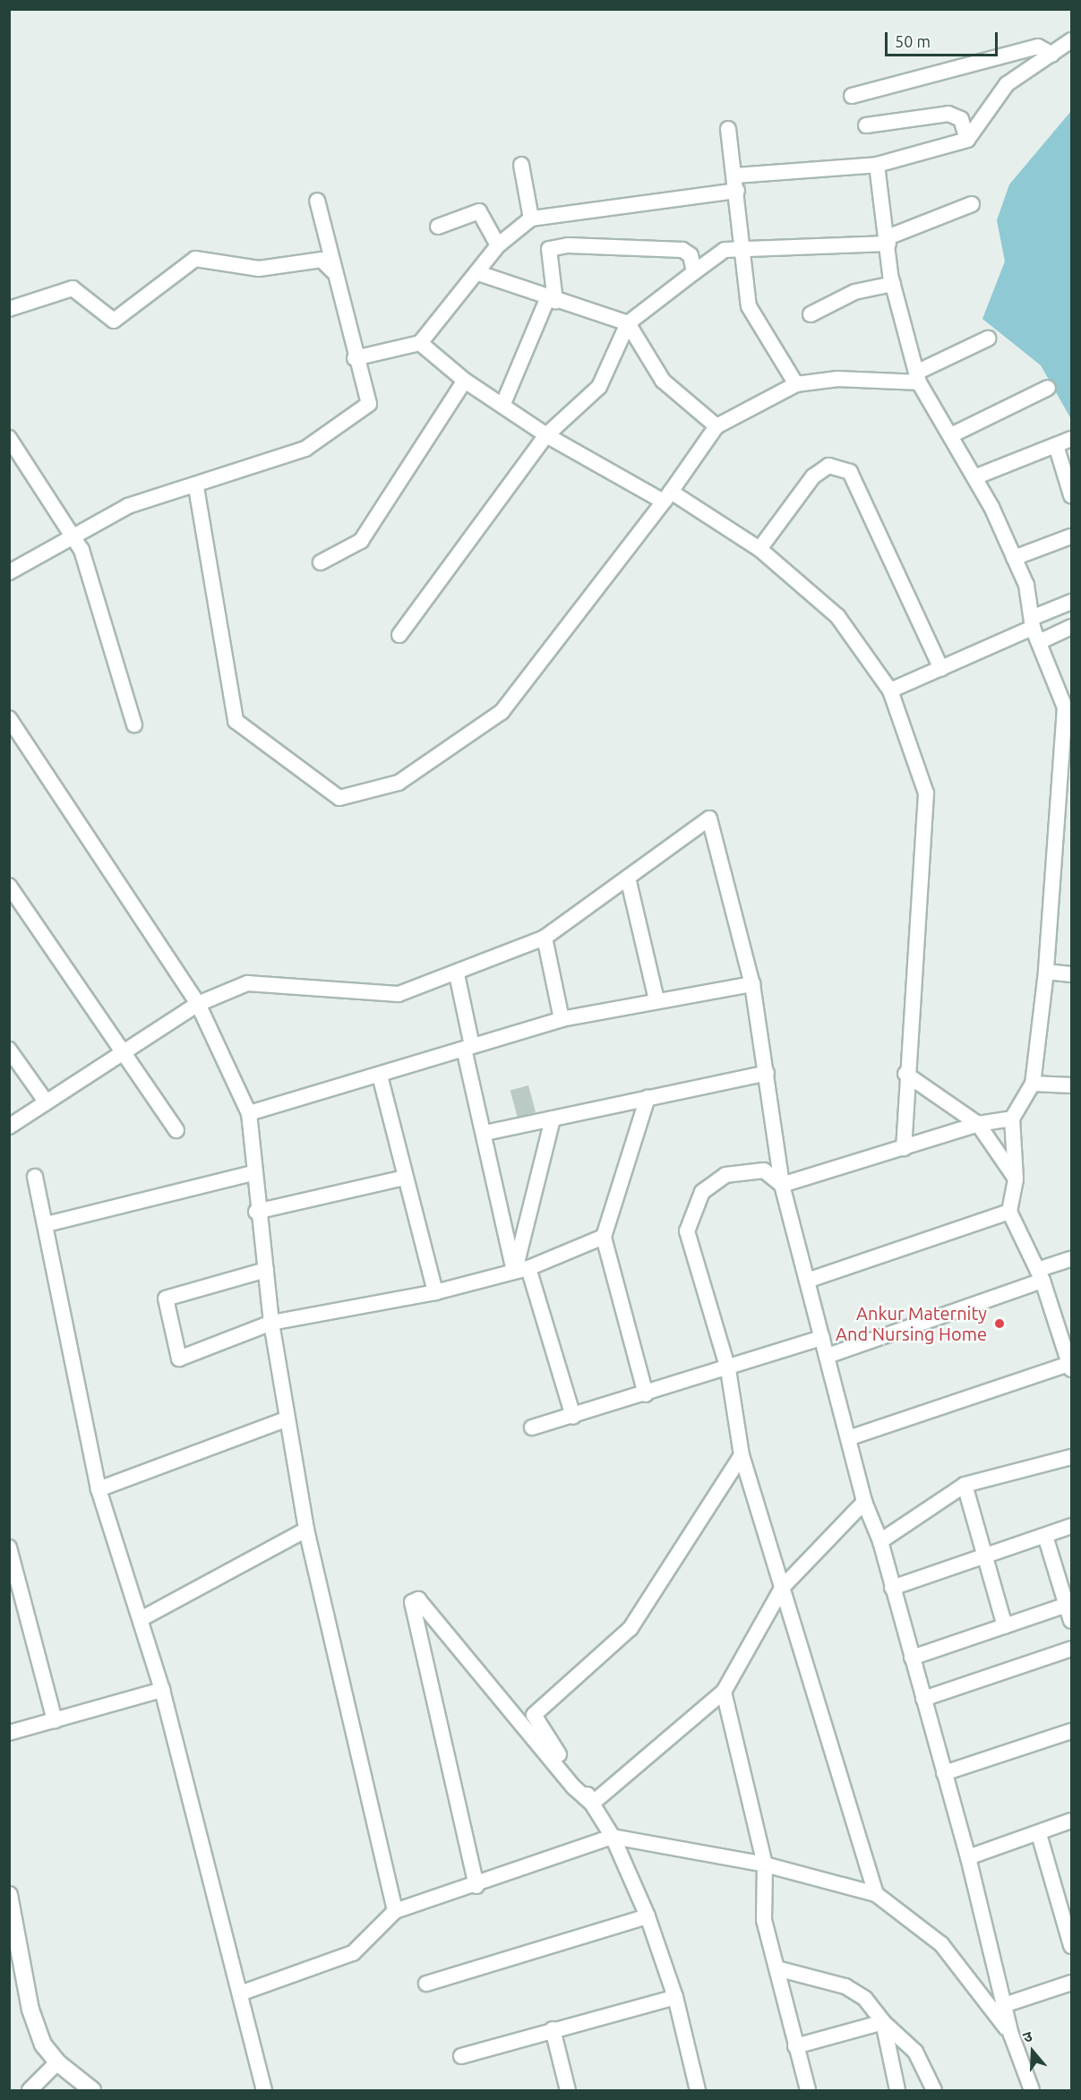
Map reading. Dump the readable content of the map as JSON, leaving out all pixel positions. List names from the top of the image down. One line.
{"places":["Ankur Maternity And Nursing Home"],"scale_bar":"50 m","north":"top"}
